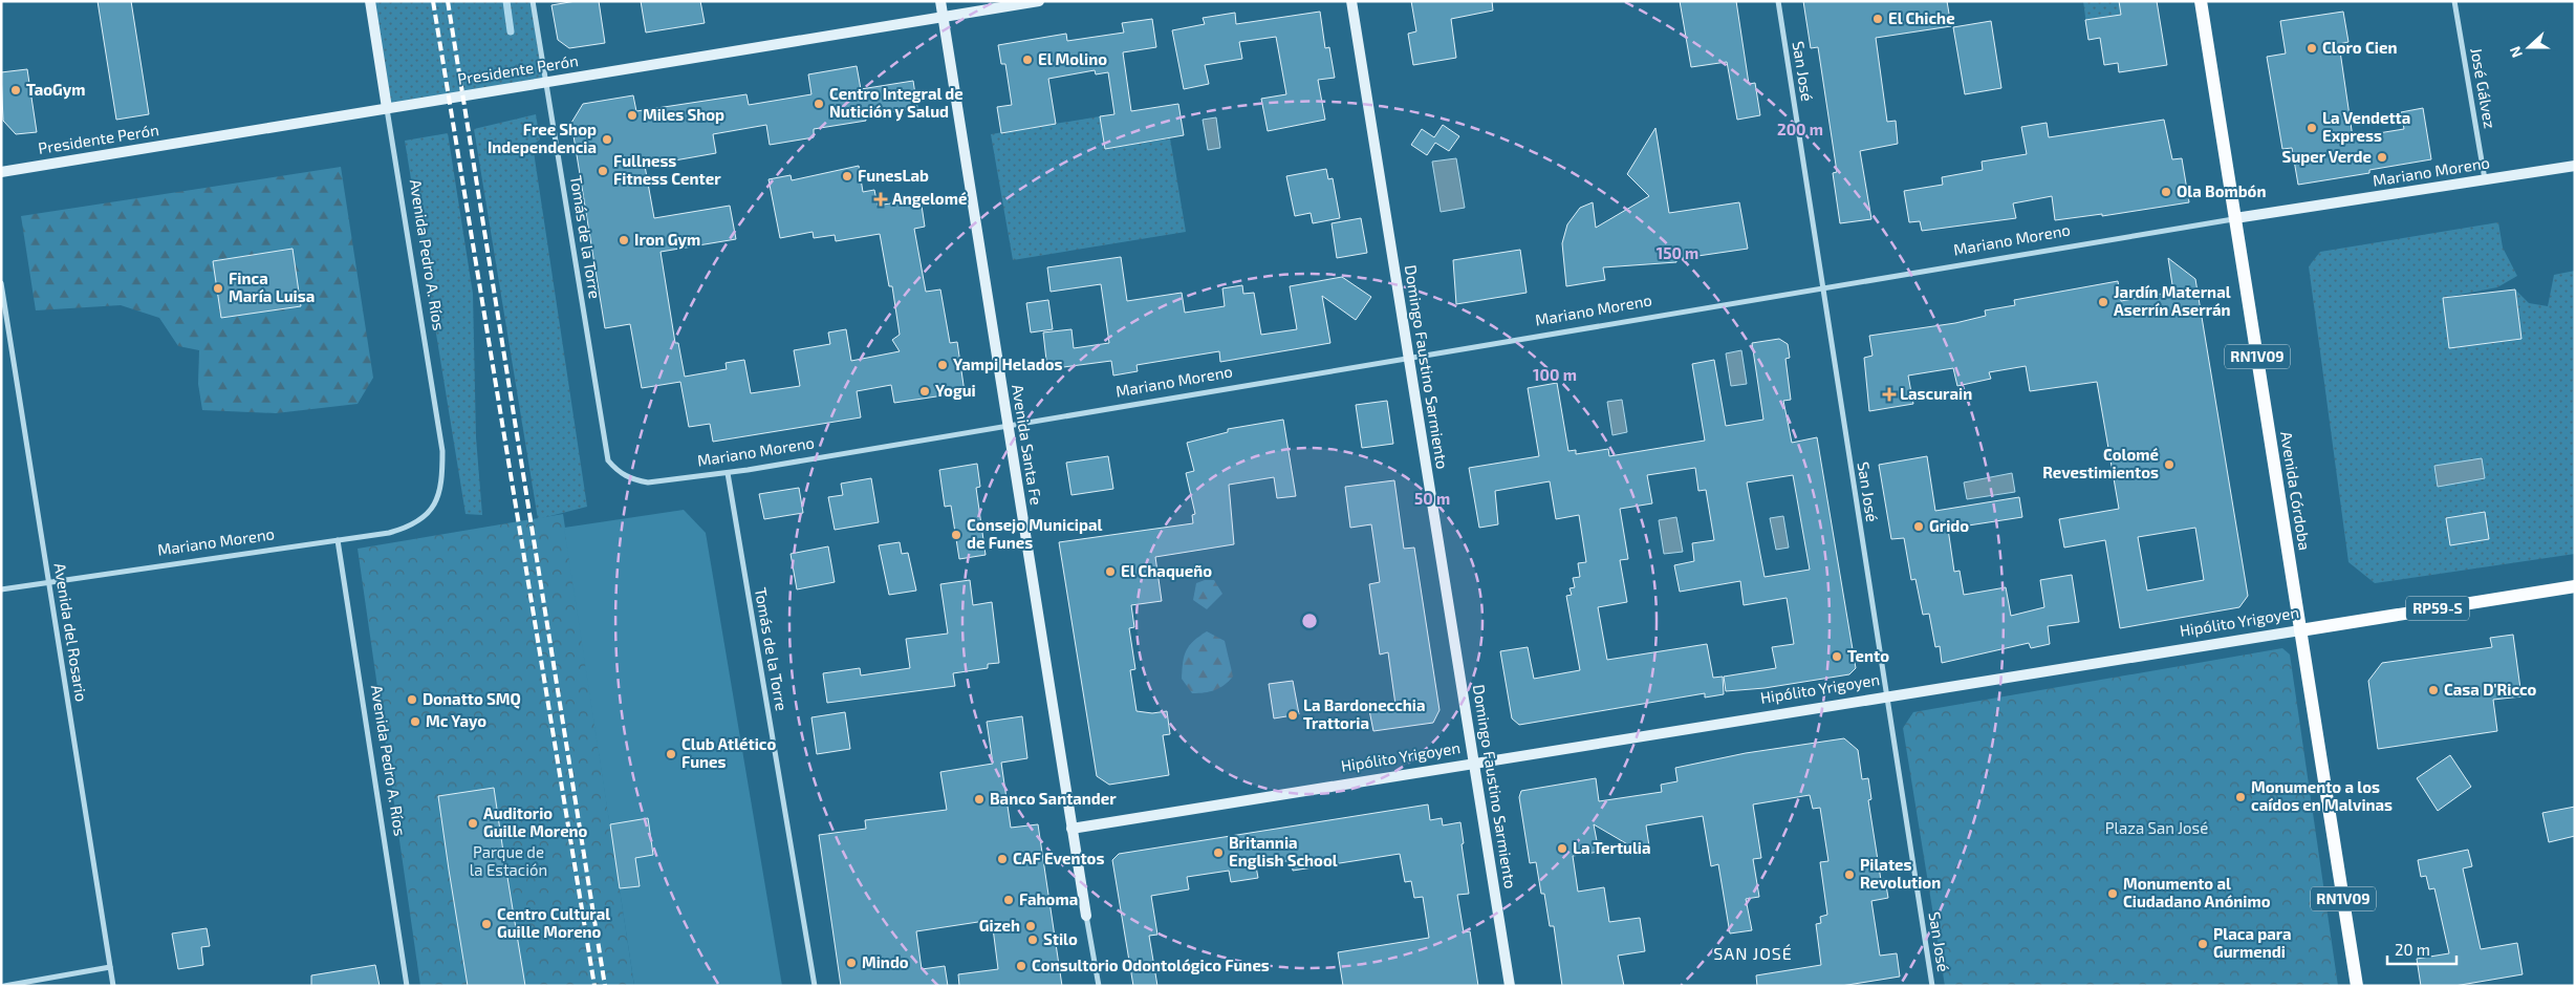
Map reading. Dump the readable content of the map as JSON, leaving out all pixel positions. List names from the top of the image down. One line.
{"streets":{"main road":["Presidente Perón","Mariano Moreno","Avenida Pedro A. Ríos","RN1V09","Domingo Faustino Sarmiento","Avenida Santa Fe","Avenida Córdoba","RP59-S","Hipólito Yrigoyen"],"street":["San José","José Gálvez","Tomás de la Torre","Avenida del Rosario"]},"crossings":[["Presidente Perón","Tomás de la Torre"],["Presidente Perón","Avenida Pedro A. Ríos"],["Presidente Perón","Avenida Santa Fe"],["San José","Mariano Moreno"],["San José","Hipólito Yrigoyen"],["José Gálvez","Mariano Moreno"],["Mariano Moreno","Tomás de la Torre"],["Mariano Moreno","Avenida Pedro A. Ríos"],["Mariano Moreno","Domingo Faustino Sarmiento"],["Mariano Moreno","Avenida Santa Fe"],["Mariano Moreno","Avenida Córdoba"],["Mariano Moreno","Avenida del Rosario"],["Domingo Faustino Sarmiento","Hipólito Yrigoyen"],["Avenida Santa Fe","Hipólito Yrigoyen"],["Avenida Córdoba","Hipólito Yrigoyen"]],"districts":["SAN JOSÉ"],"parks":["Plaza San José","Parque de la Estación"],"places":{"other":["El Chiche","Cloro Cien","El Molino","TaoGym","Centro Integral de Nutición y Salud","Miles Shop","La Vendetta Express","Free Shop Independencia","Super Verde","Fullness Fitness Center","FunesLab","Ola Bombón","Iron Gym","Finca María Luisa","Jardín Maternal Aserrín Aserrán","Yampi Helados","Yogui","Colomé Revestimientos","Grido","Consejo Municipal de Funes","El Chaqueño","Tento","Casa D'Ricco","Donatto SMQ","La Bardonecchia Trattoria","Mc Yayo","Club Atlético Funes","Monumento a los caídos en Malvinas","Banco Santander","Auditorio Guille Moreno","La Tertulia","Britannia English School","CAF Eventos","Pilates Revolution","Monumento al Ciudadano Anónimo","Fahoma","Centro Cultural Guille Moreno","Gizeh","Stilo","Placa para Gurmendi","Mindo","Consultorio Odontológico Funes"],"health":["Angelomé","Lascurain"]},"scale_bar":"20 m","north":"left","rings":["200 m","150 m","100 m","50 m"]}
